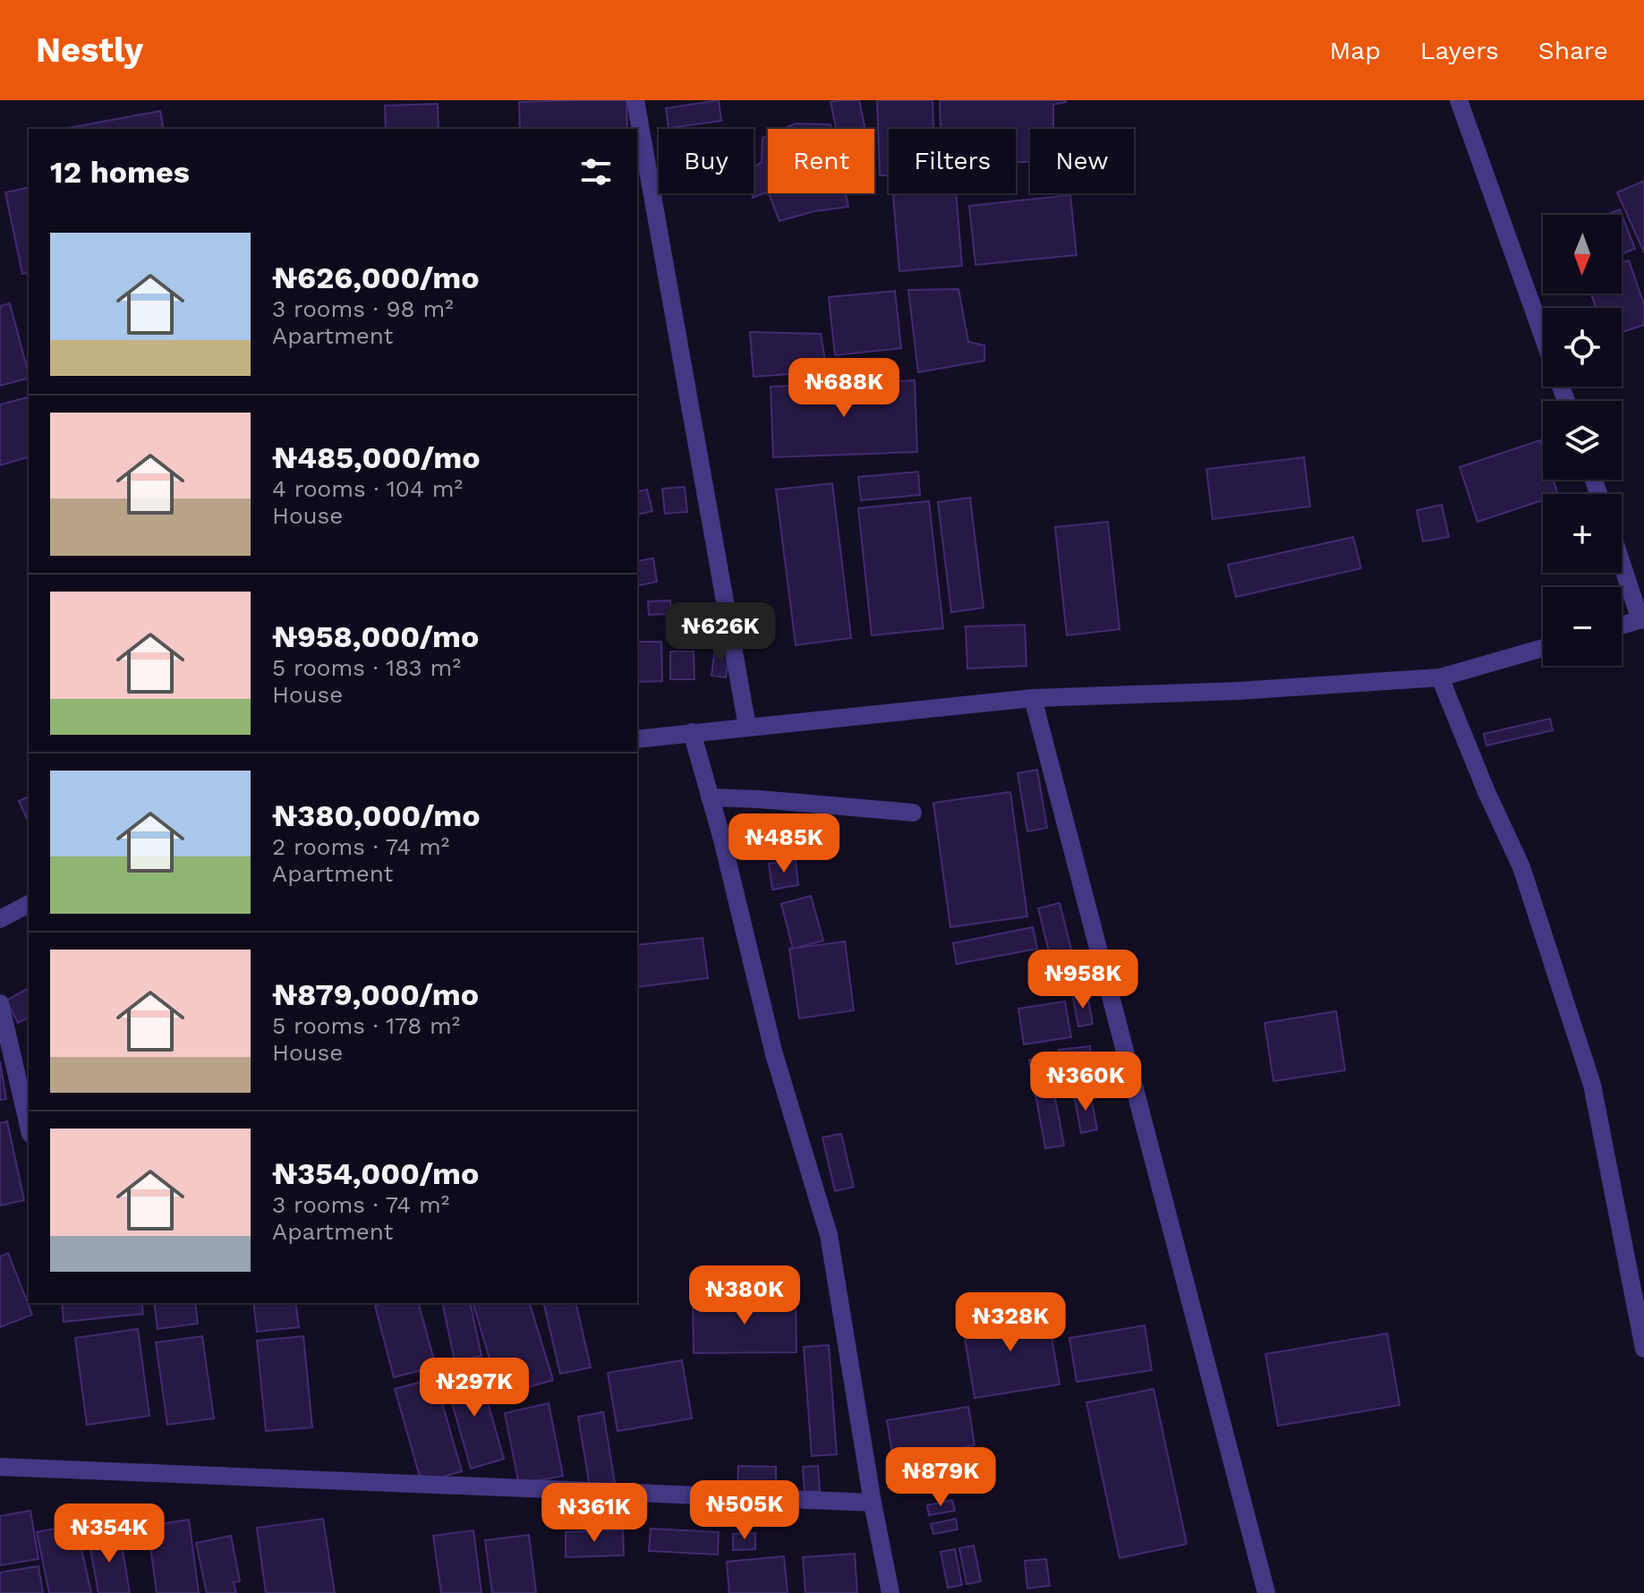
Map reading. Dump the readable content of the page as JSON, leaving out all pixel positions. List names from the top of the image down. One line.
{"north":"bottom","page":{"header":"Nestly","nav":["Map","Layers","Share"],"chip":["Buy","Rent","Filters","New"],"heading":"12 homes","map_buttons":["+","−"],"list":[{"name":"₦626,000/mo","note":"3 rooms · 98 m² · Apartment"},{"name":"₦485,000/mo","note":"4 rooms · 104 m² · House"},{"name":"₦958,000/mo","note":"5 rooms · 183 m² · House"},{"name":"₦380,000/mo","note":"2 rooms · 74 m² · Apartment"},{"name":"₦879,000/mo","note":"5 rooms · 178 m² · House"},{"name":"₦354,000/mo","note":"3 rooms · 74 m² · Apartment"}],"price":["₦688K","₦626K","₦485K","₦958K","₦360K","₦380K","₦328K","₦297K","₦879K","₦505K","₦361K","₦354K"]}}
